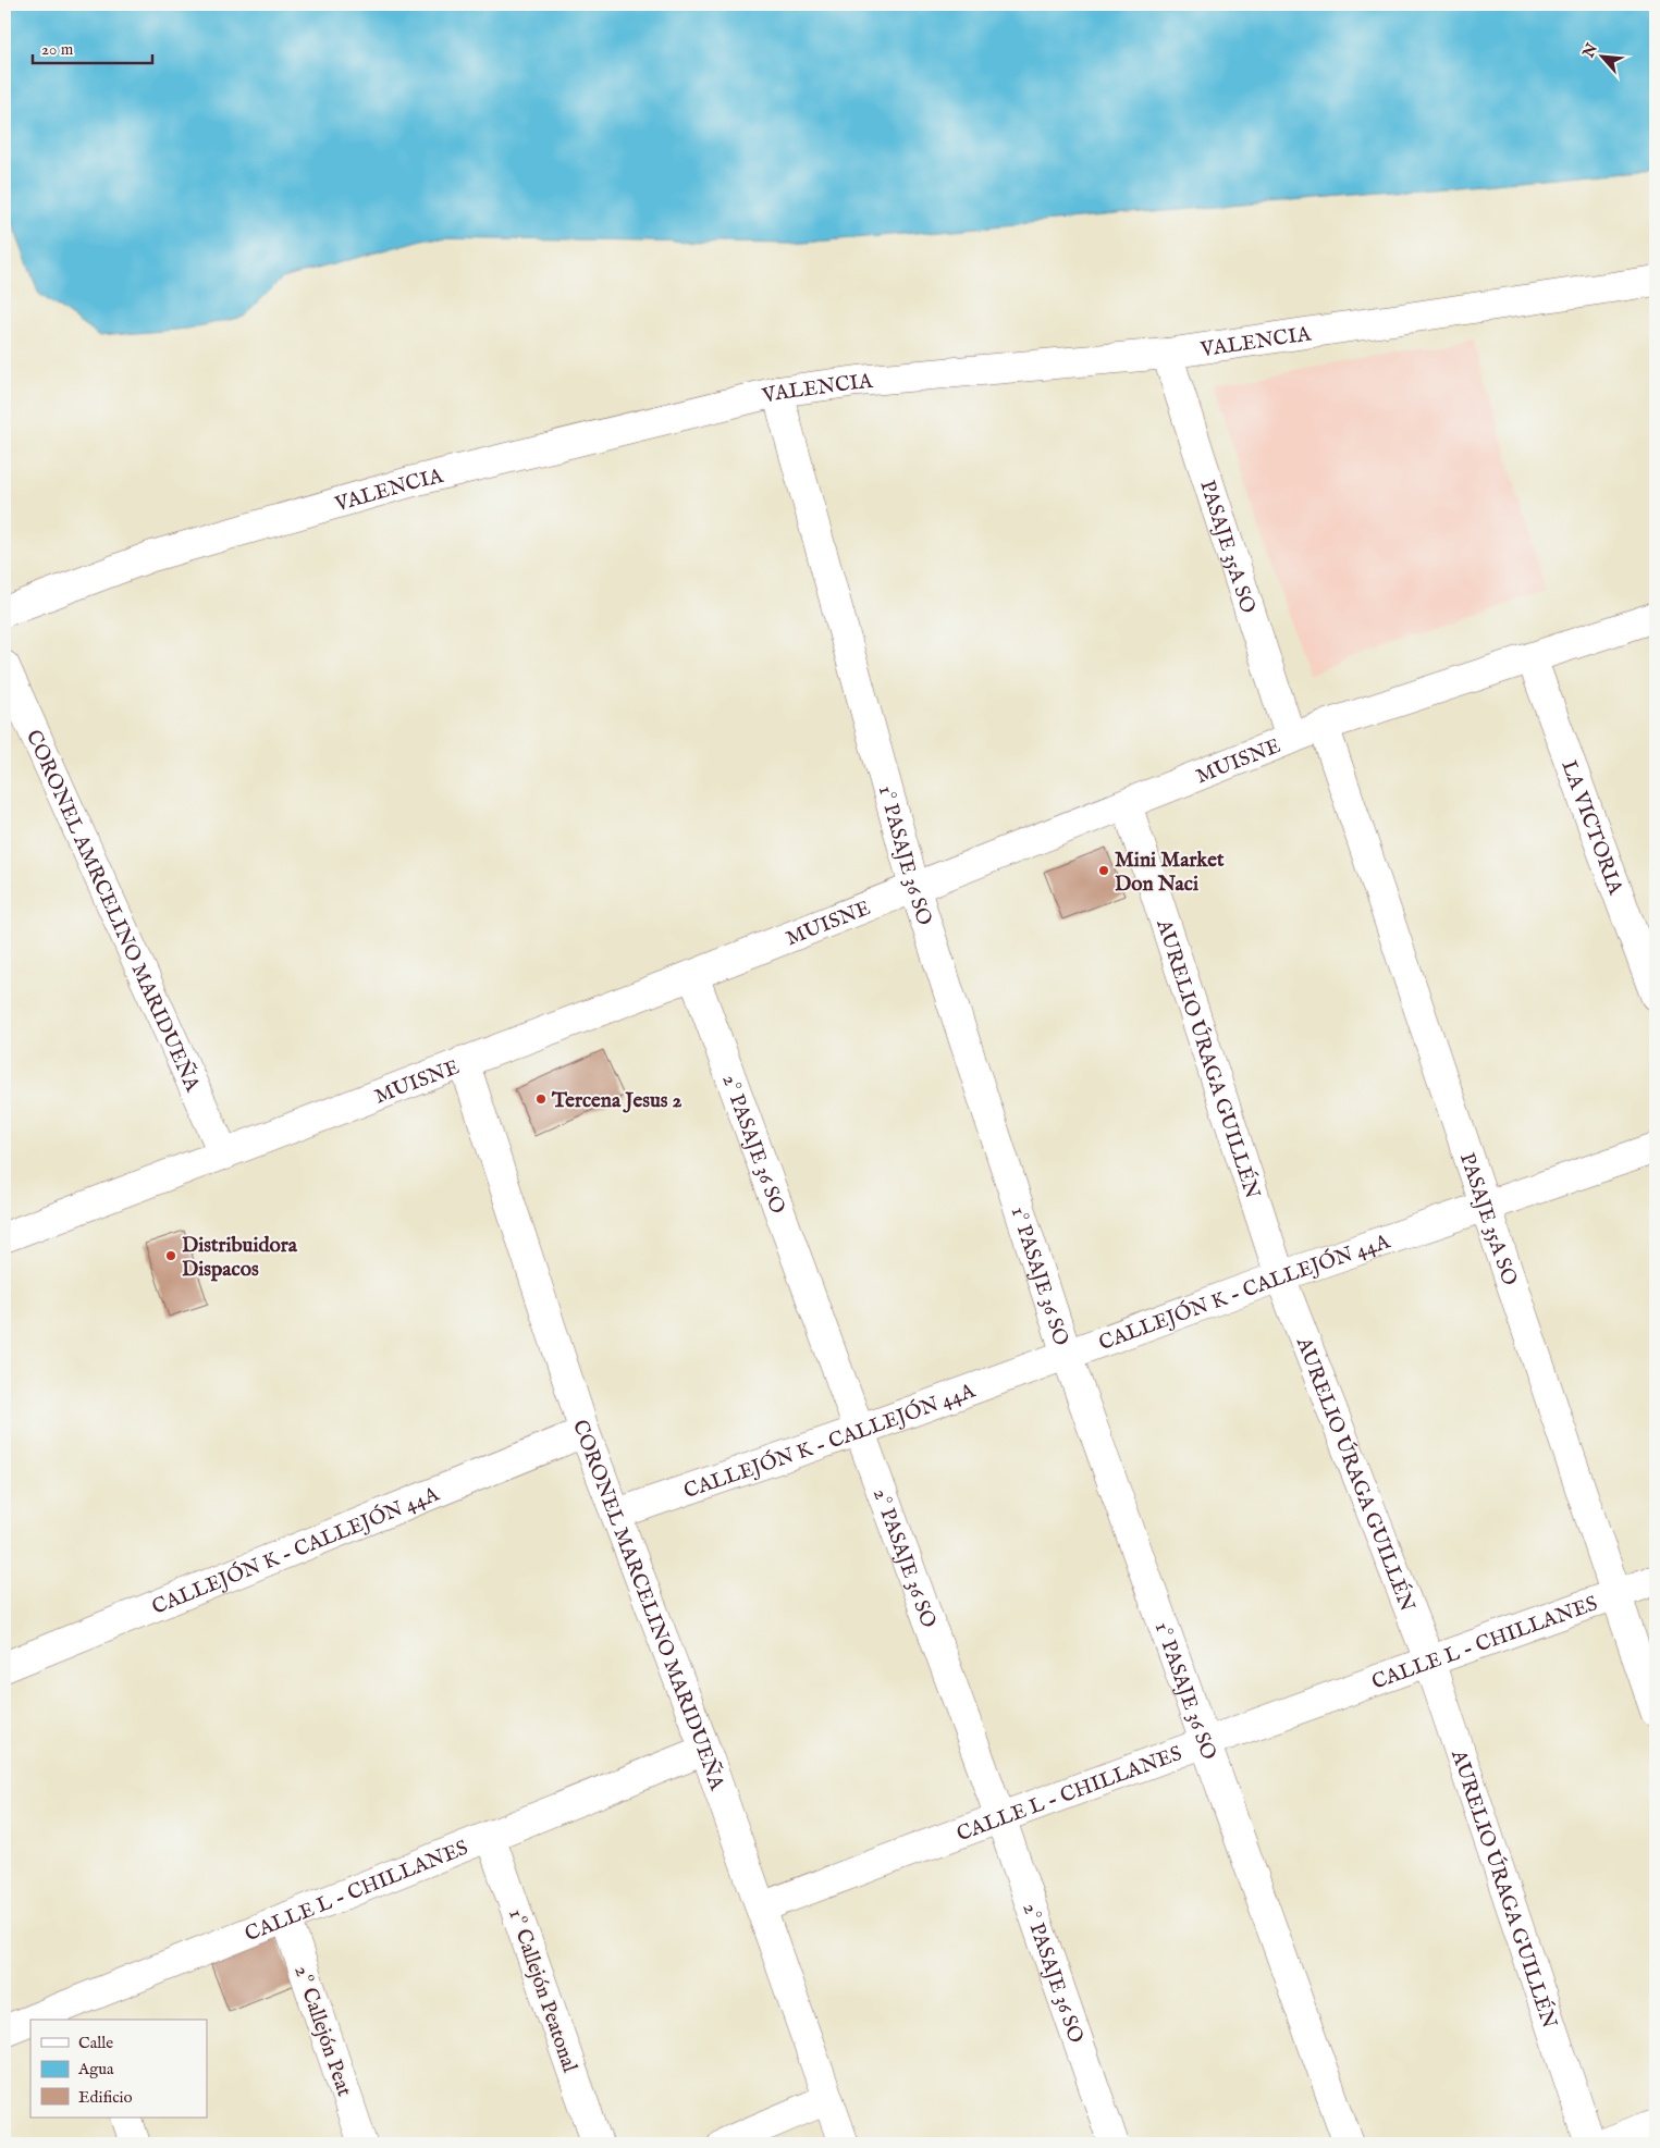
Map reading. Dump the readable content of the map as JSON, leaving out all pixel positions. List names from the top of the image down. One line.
{"streets":{"street":["VALENCIA","PASAJE 35A SO","MUISNE","LA VICTORIA","1° PASAJE 36 SO","CORONEL AMRCELINO MARIDUEÑA","AURELIO ÚRAGA GUILLÉN","2° PASAJE 36 SO","CALLEJÓN K - CALLEJÓN 44A","CORONEL MARCELINO MARIDUEÑA","CALLE L - CHILLANES","1º Callejón Peatonal","2º Callejón Peat"]},"crossings":[["VALENCIA","PASAJE 35A SO"],["VALENCIA","1° PASAJE 36 SO"],["PASAJE 35A SO","MUISNE"],["PASAJE 35A SO","CALLEJÓN K - CALLEJÓN 44A"],["PASAJE 35A SO","CALLE L - CHILLANES"],["MUISNE","LA VICTORIA"],["MUISNE","1° PASAJE 36 SO"],["MUISNE","CORONEL AMRCELINO MARIDUEÑA"],["MUISNE","AURELIO ÚRAGA GUILLÉN"],["MUISNE","2° PASAJE 36 SO"],["MUISNE","CORONEL MARCELINO MARIDUEÑA"],["1° PASAJE 36 SO","CALLEJÓN K - CALLEJÓN 44A"],["1° PASAJE 36 SO","CALLE L - CHILLANES"],["AURELIO ÚRAGA GUILLÉN","CALLEJÓN K - CALLEJÓN 44A"],["AURELIO ÚRAGA GUILLÉN","CALLE L - CHILLANES"],["2° PASAJE 36 SO","CALLEJÓN K - CALLEJÓN 44A"],["2° PASAJE 36 SO","CALLE L - CHILLANES"],["CALLEJÓN K - CALLEJÓN 44A","CORONEL MARCELINO MARIDUEÑA"],["CORONEL MARCELINO MARIDUEÑA","CALLE L - CHILLANES"],["CALLE L - CHILLANES","1º Callejón Peatonal"],["CALLE L - CHILLANES","2º Callejón Peat"]],"places":["Mini Market Don Naci","Tercena Jesus 2","Distribuidora Dispacos"],"legend":["Calle","Agua","Edificio"],"scale_bar":"20 m","north":"top left"}
